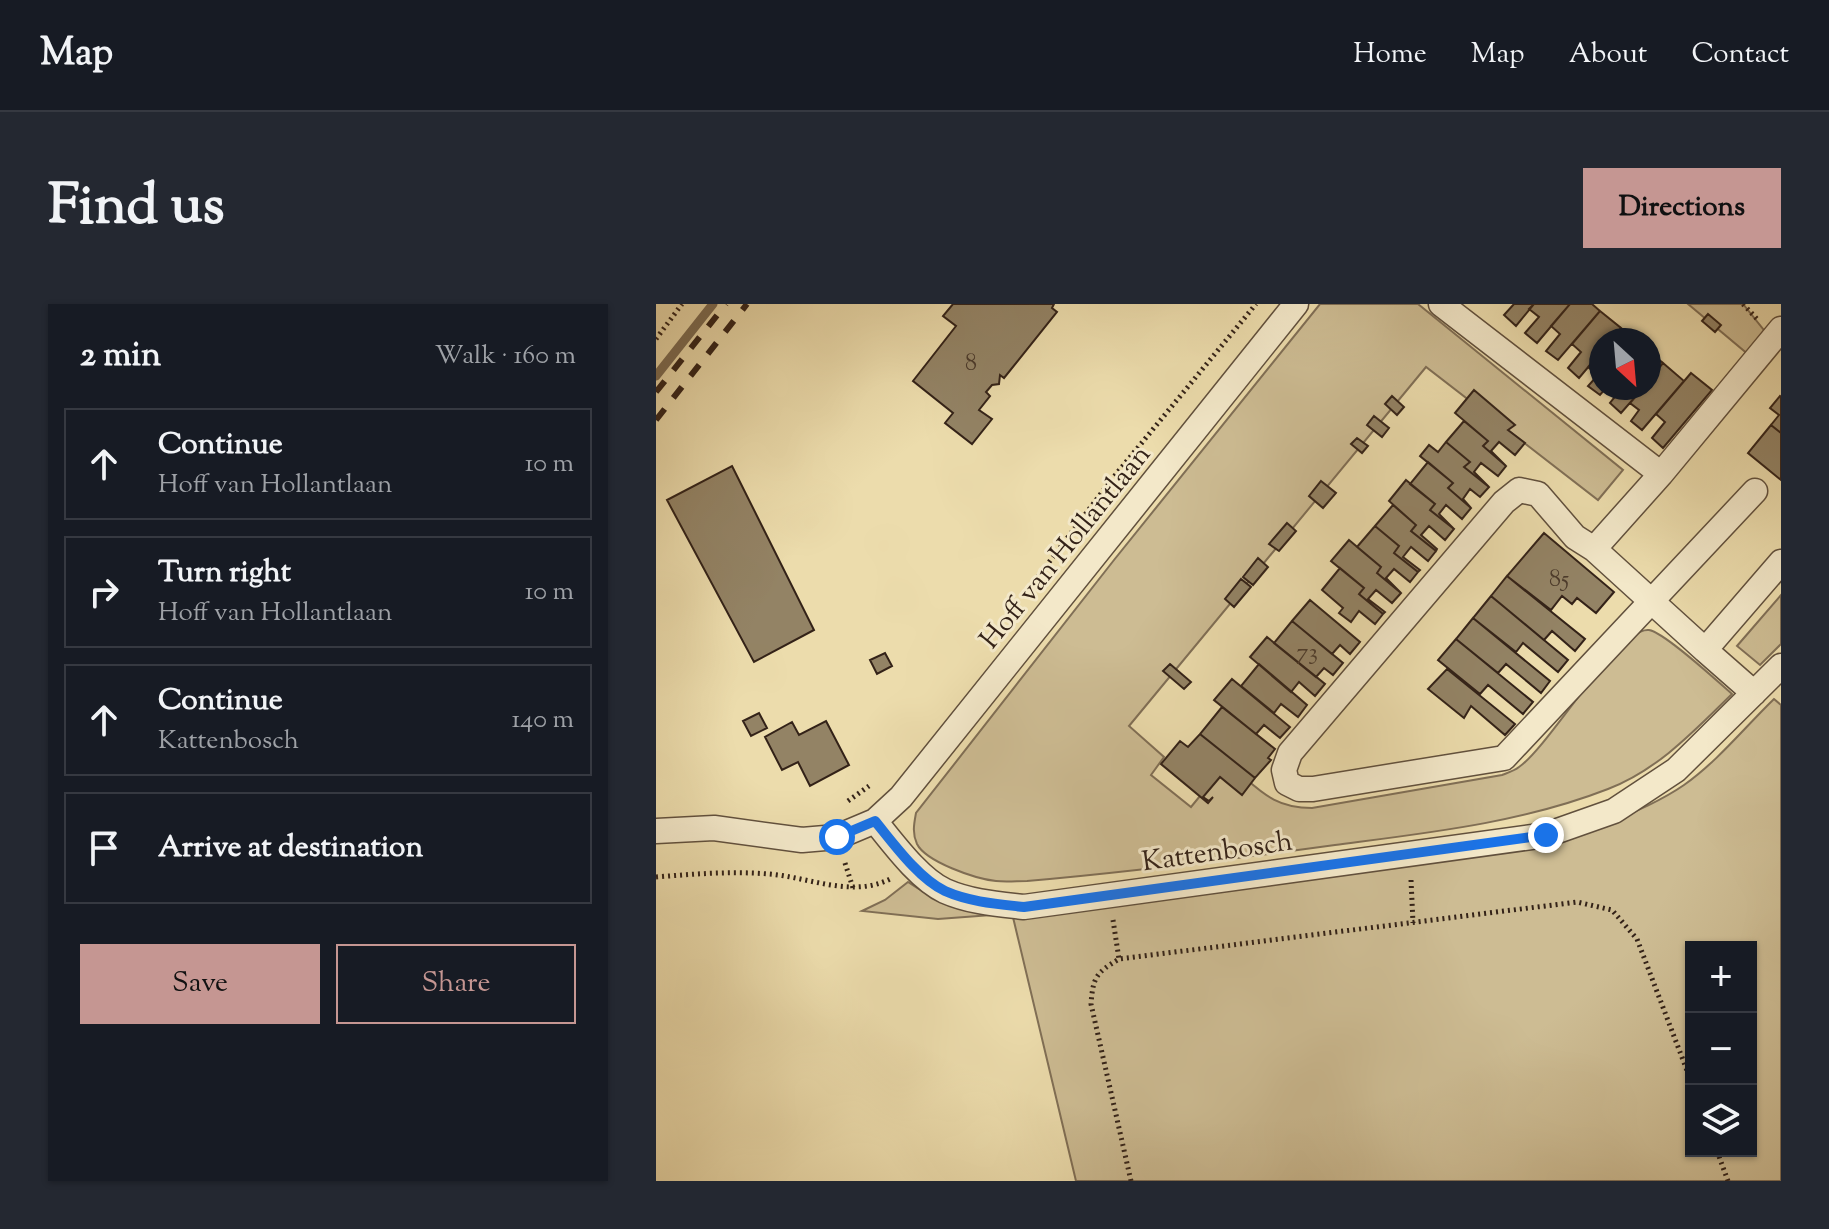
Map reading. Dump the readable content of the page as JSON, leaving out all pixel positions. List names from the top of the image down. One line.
{"streets":{"street":["Hoff van Hollantlaan","Kattenbosch"]},"house_numbers":["8","85","73"],"north":"bottom right","page":{"header":"Map","nav":["Home","Map","About","Contact"],"title":"Find us","buttons":["Directions",["Save","Share"]],"heading":["2 min","Walk · 160 m"],"list":[["Continue","Hoff van Hollantlaan","10 m"],["Turn right","Hoff van Hollantlaan","10 m"],["Continue","Kattenbosch","140 m"],"Arrive at destination"],"map_buttons":["+","−"]}}
